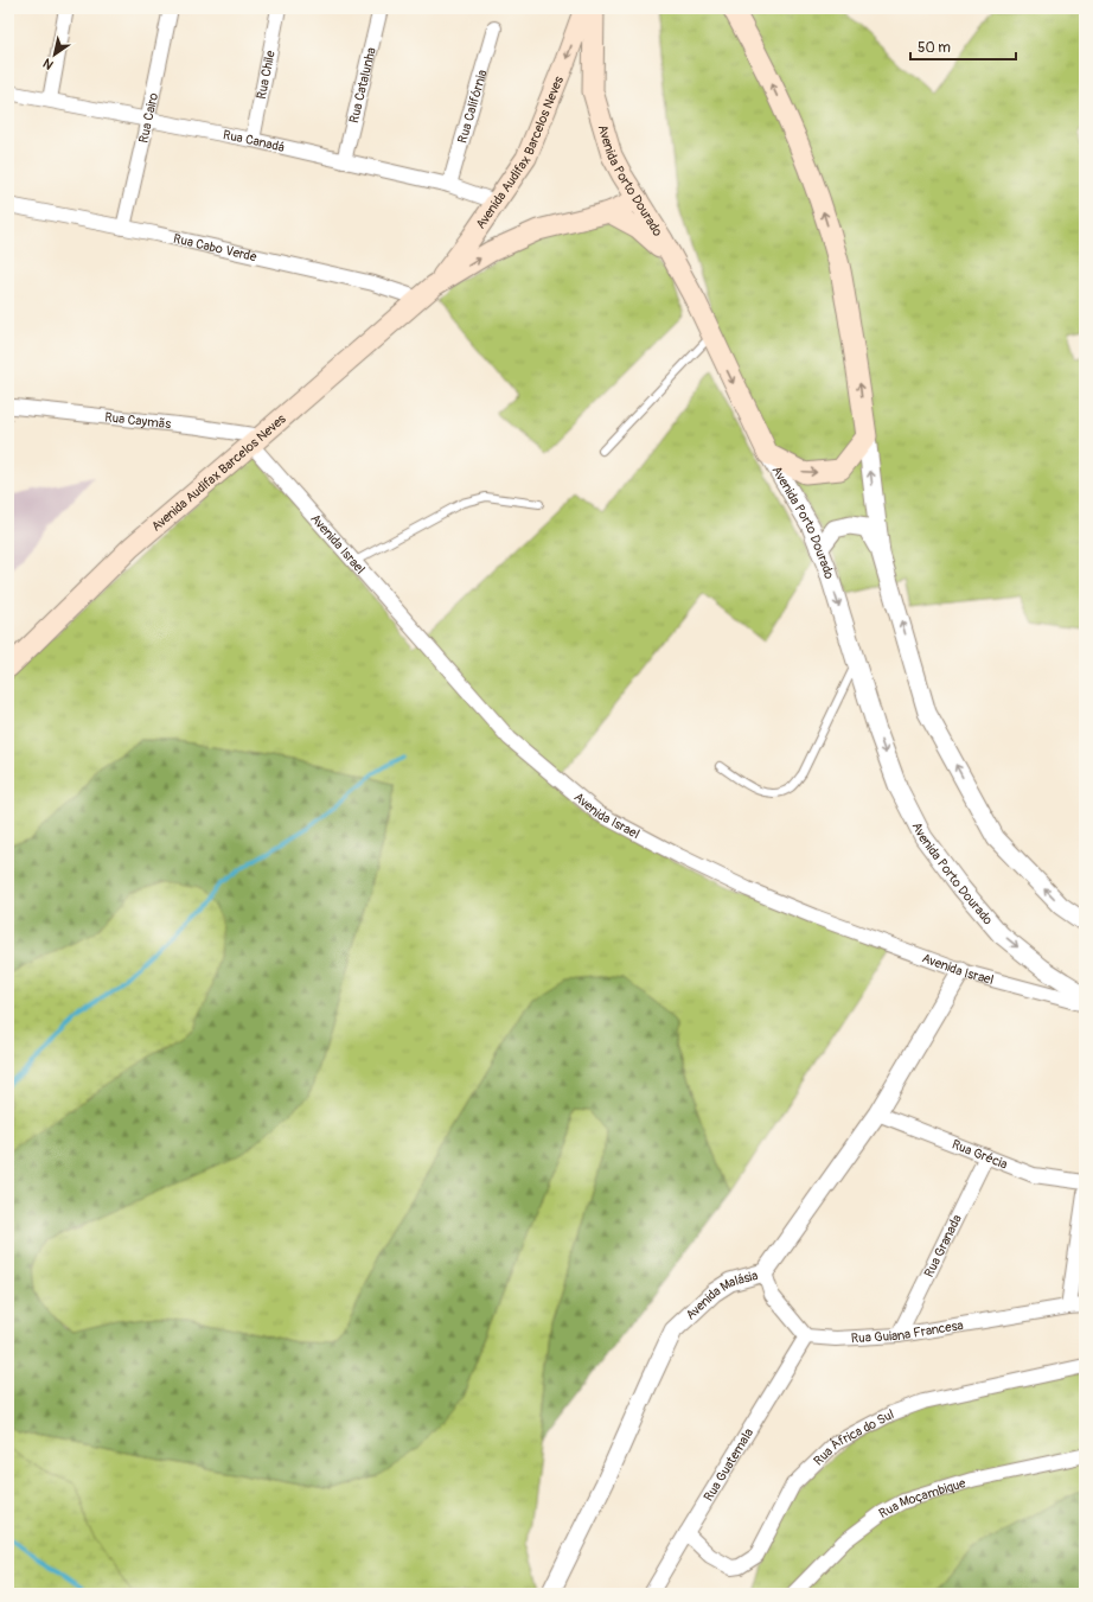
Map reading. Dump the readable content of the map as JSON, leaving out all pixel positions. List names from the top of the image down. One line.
{"streets":{"main road":["Avenida Audifax Barcelos Neves","Avenida Porto Dourado"],"street":["Rua Chile","Rua Catalunha","Rua Califórnia","Rua Cairo","Rua Canadá","Rua Cabo Verde","Rua Caymãs","Avenida Israel","Rua Grécia","Rua Granada","Avenida Malásia","Rua Guiana Francesa","Rua África do Sul","Rua Guatemala","Rua Moçambique"]},"crossings":[["Rua Chile","Rua Canadá"],["Rua Catalunha","Rua Canadá"],["Rua Califórnia","Rua Canadá"],["Rua Cairo","Rua Canadá"],["Rua Cairo","Rua Cabo Verde"],["Rua Canadá","Avenida Audifax Barcelos Neves"],["Avenida Audifax Barcelos Neves","Avenida Porto Dourado"],["Avenida Audifax Barcelos Neves","Rua Cabo Verde"],["Avenida Audifax Barcelos Neves","Rua Caymãs"],["Avenida Audifax Barcelos Neves","Avenida Israel"],["Rua Caymãs","Avenida Israel"],["Avenida Israel","Avenida Malásia"],["Rua Grécia","Rua Granada"],["Rua Grécia","Avenida Malásia"],["Rua Granada","Rua Guiana Francesa"],["Rua Guiana Francesa","Rua Guatemala"],["Rua África do Sul","Rua Guatemala"]],"one_way":["Avenida Porto Dourado"],"scale_bar":"50 m","north":"bottom left"}
